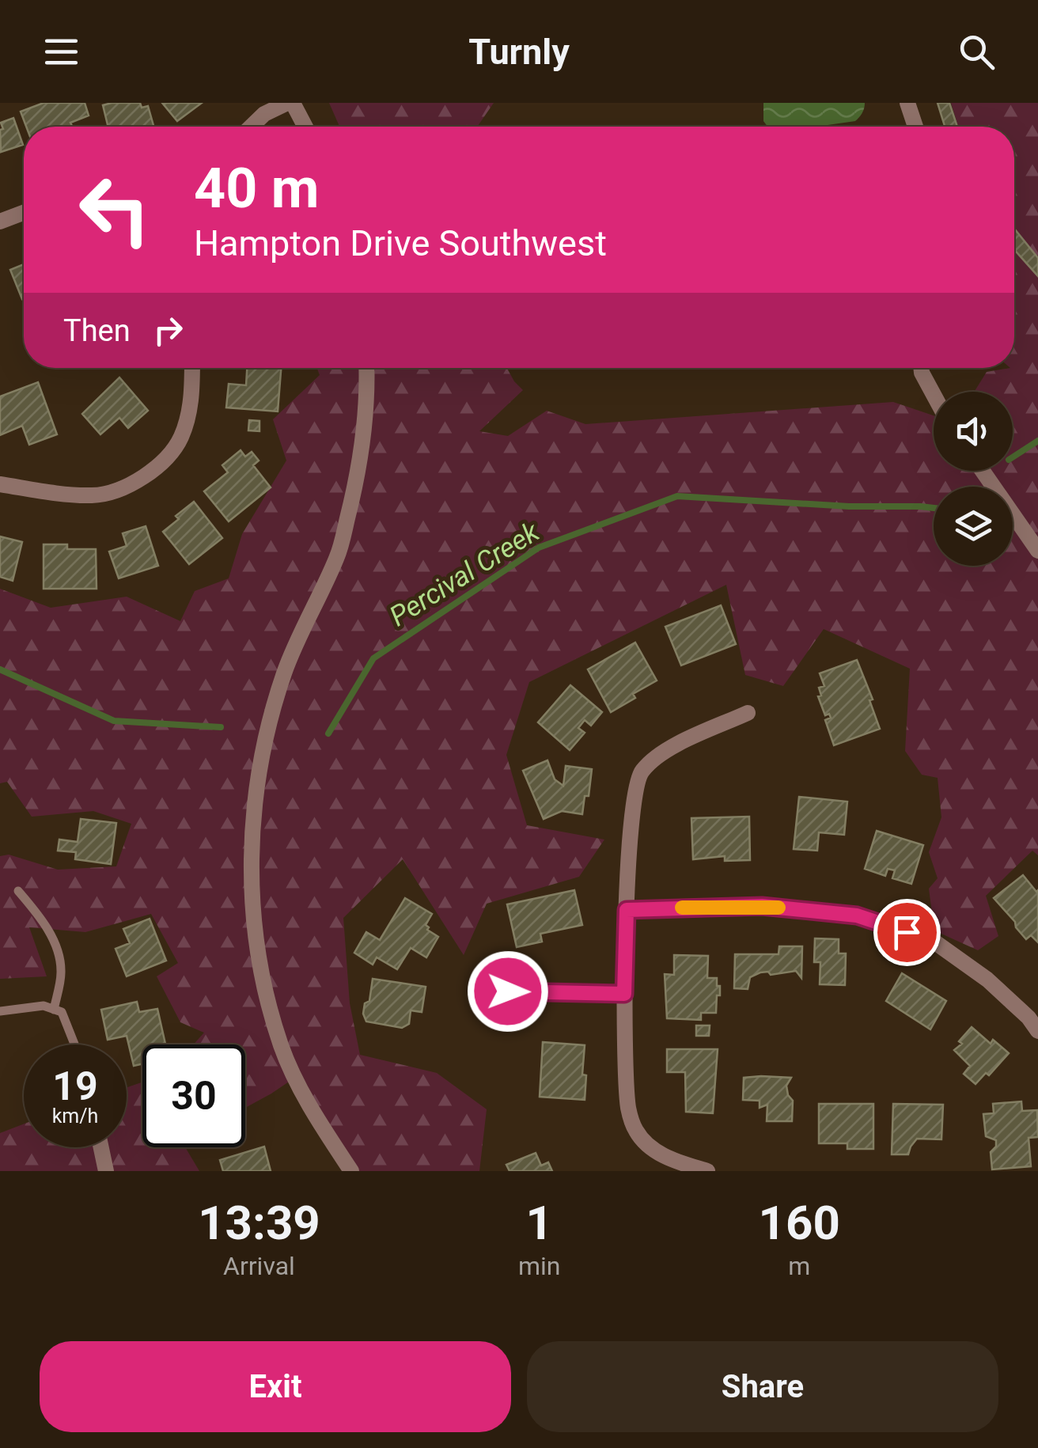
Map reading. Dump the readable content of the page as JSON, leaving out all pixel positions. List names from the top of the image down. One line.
{"water":["Percival Creek"],"page":{"header":"Turnly","turn":["40 m","Hampton Drive Southwest"],"then":"Then","speed":"19 km/h","limit":"30","eta":["13:39","Arrival","1","min","160","m"],"buttons":["Exit","Share"]}}
